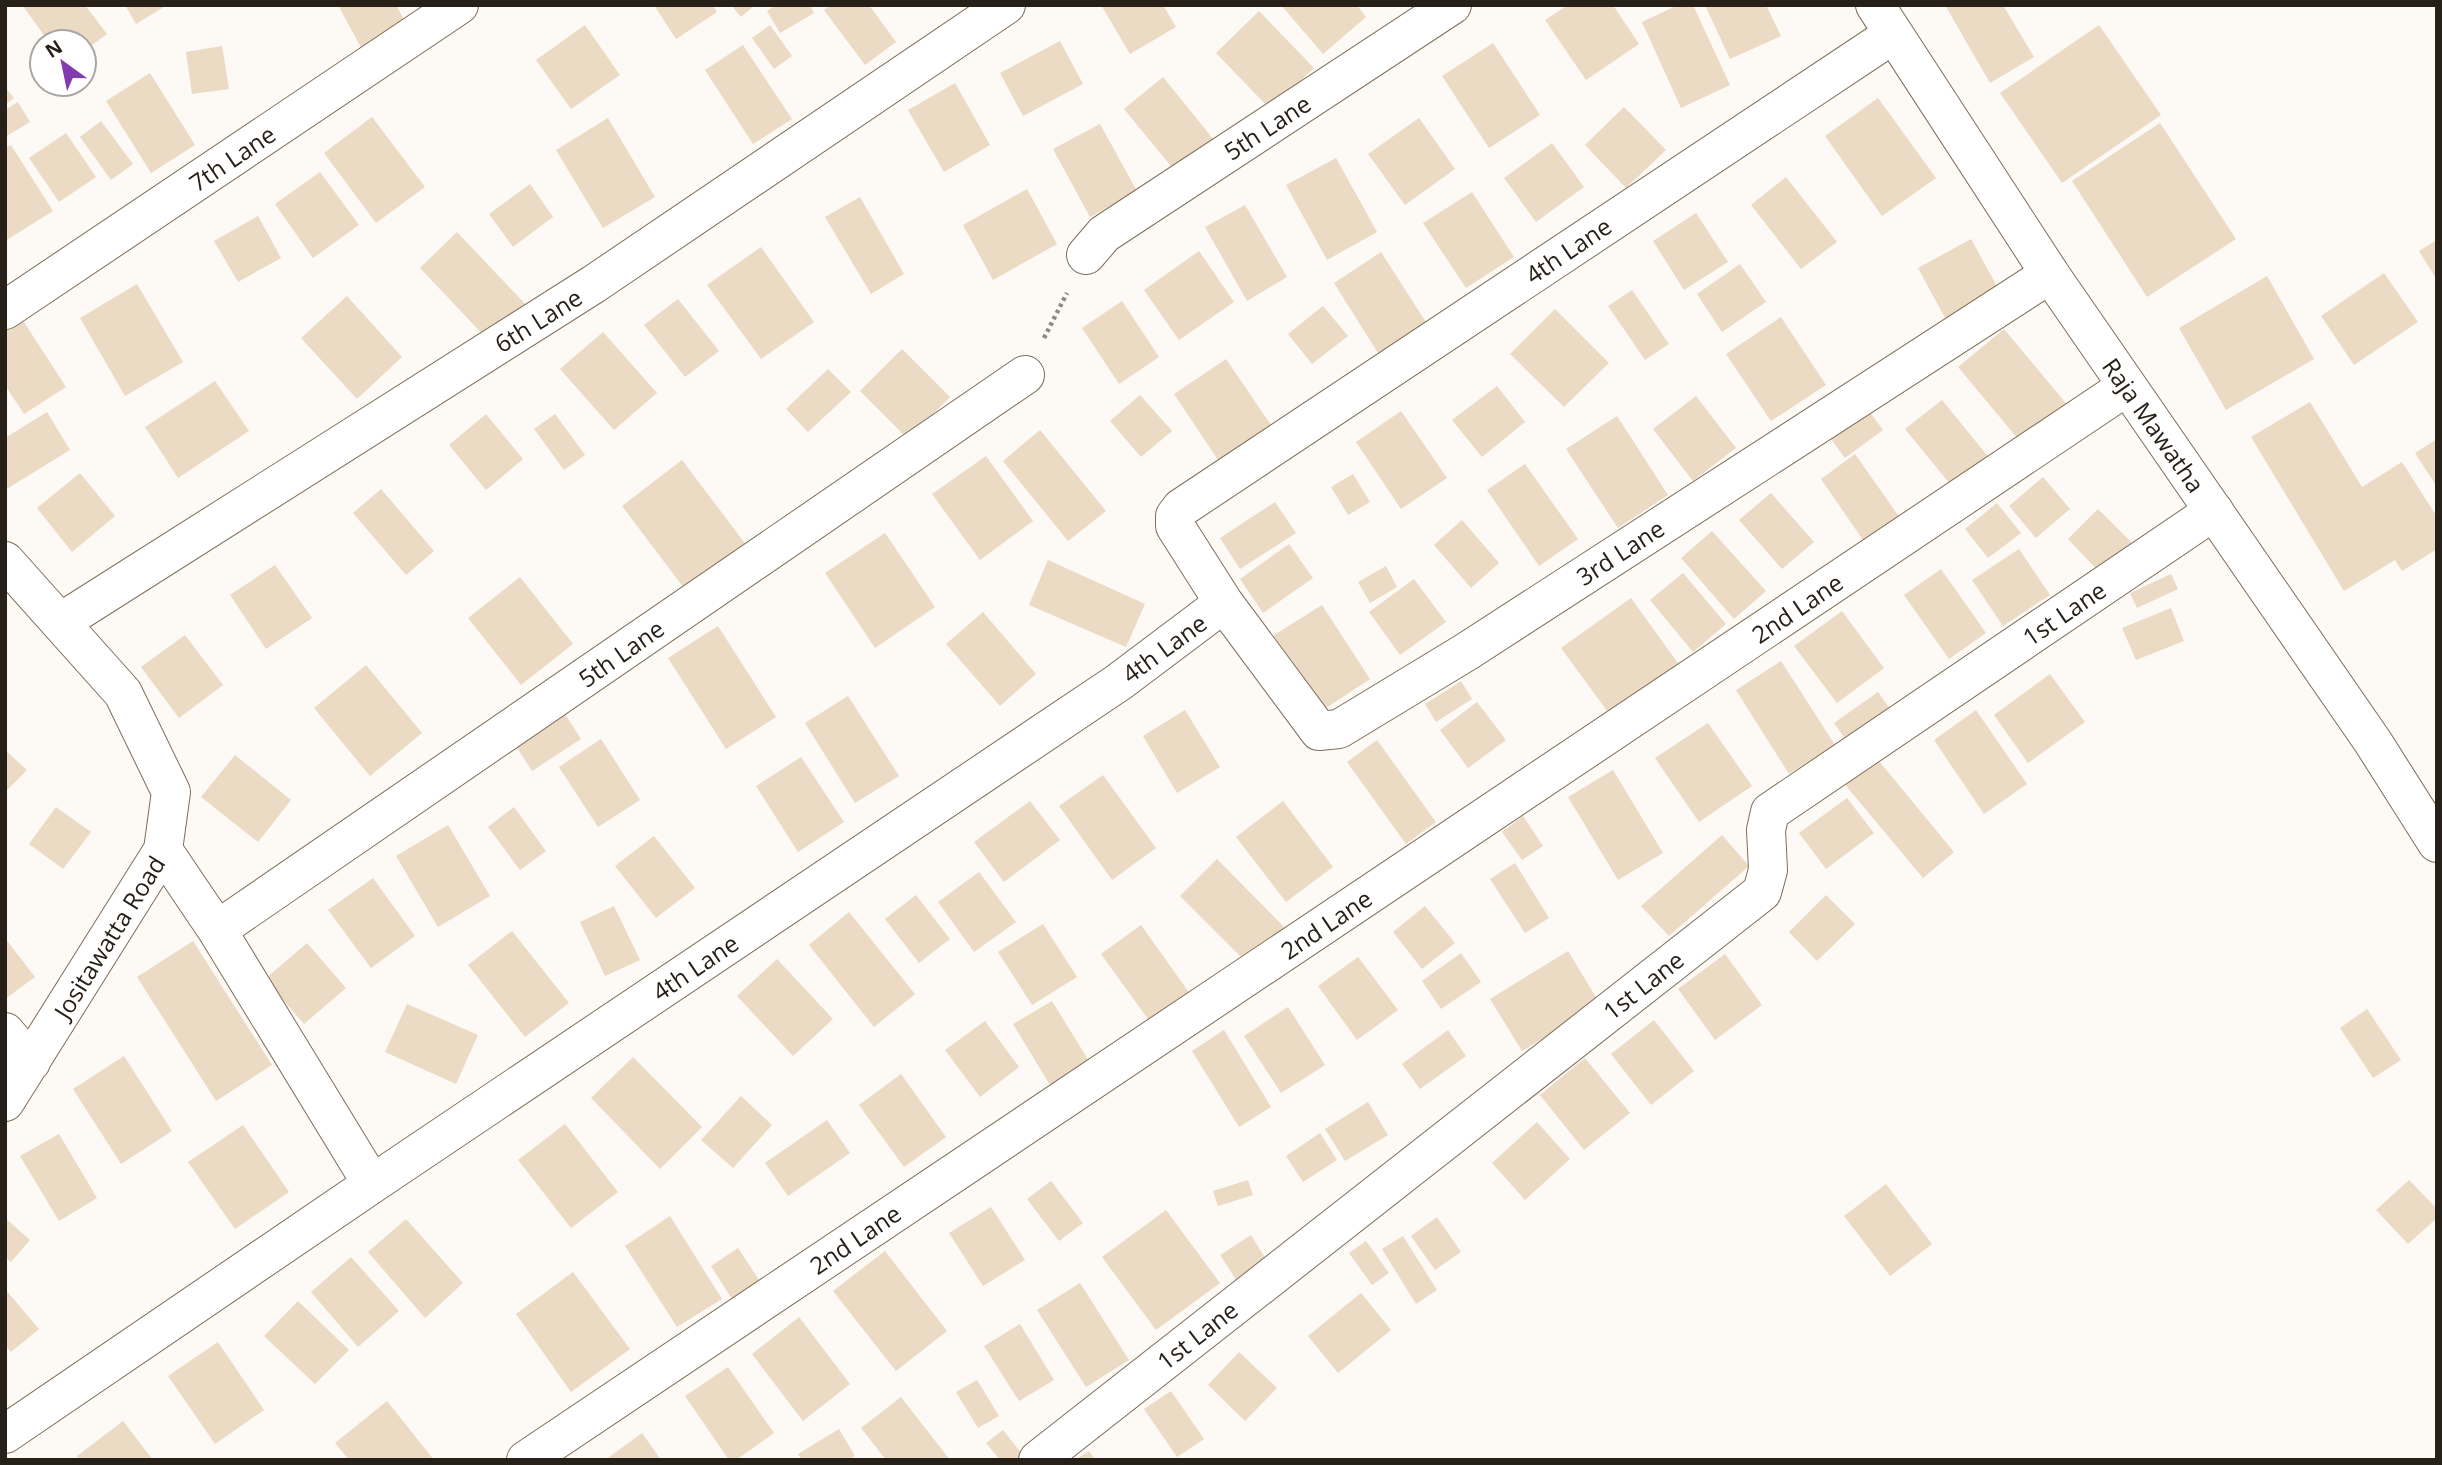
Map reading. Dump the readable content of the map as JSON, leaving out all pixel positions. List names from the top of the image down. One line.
{"streets":{"street":["5th Lane","7th Lane","4th Lane","6th Lane","Raja Mawatha","3rd Lane","2nd Lane","1st Lane","Jositawatta Road"]},"crossings":[["4th Lane","Raja Mawatha"],["4th Lane","3rd Lane"],["6th Lane","Jositawatta Road"],["Raja Mawatha","3rd Lane"],["Raja Mawatha","2nd Lane"],["Raja Mawatha","1st Lane"]],"north":"top left"}
